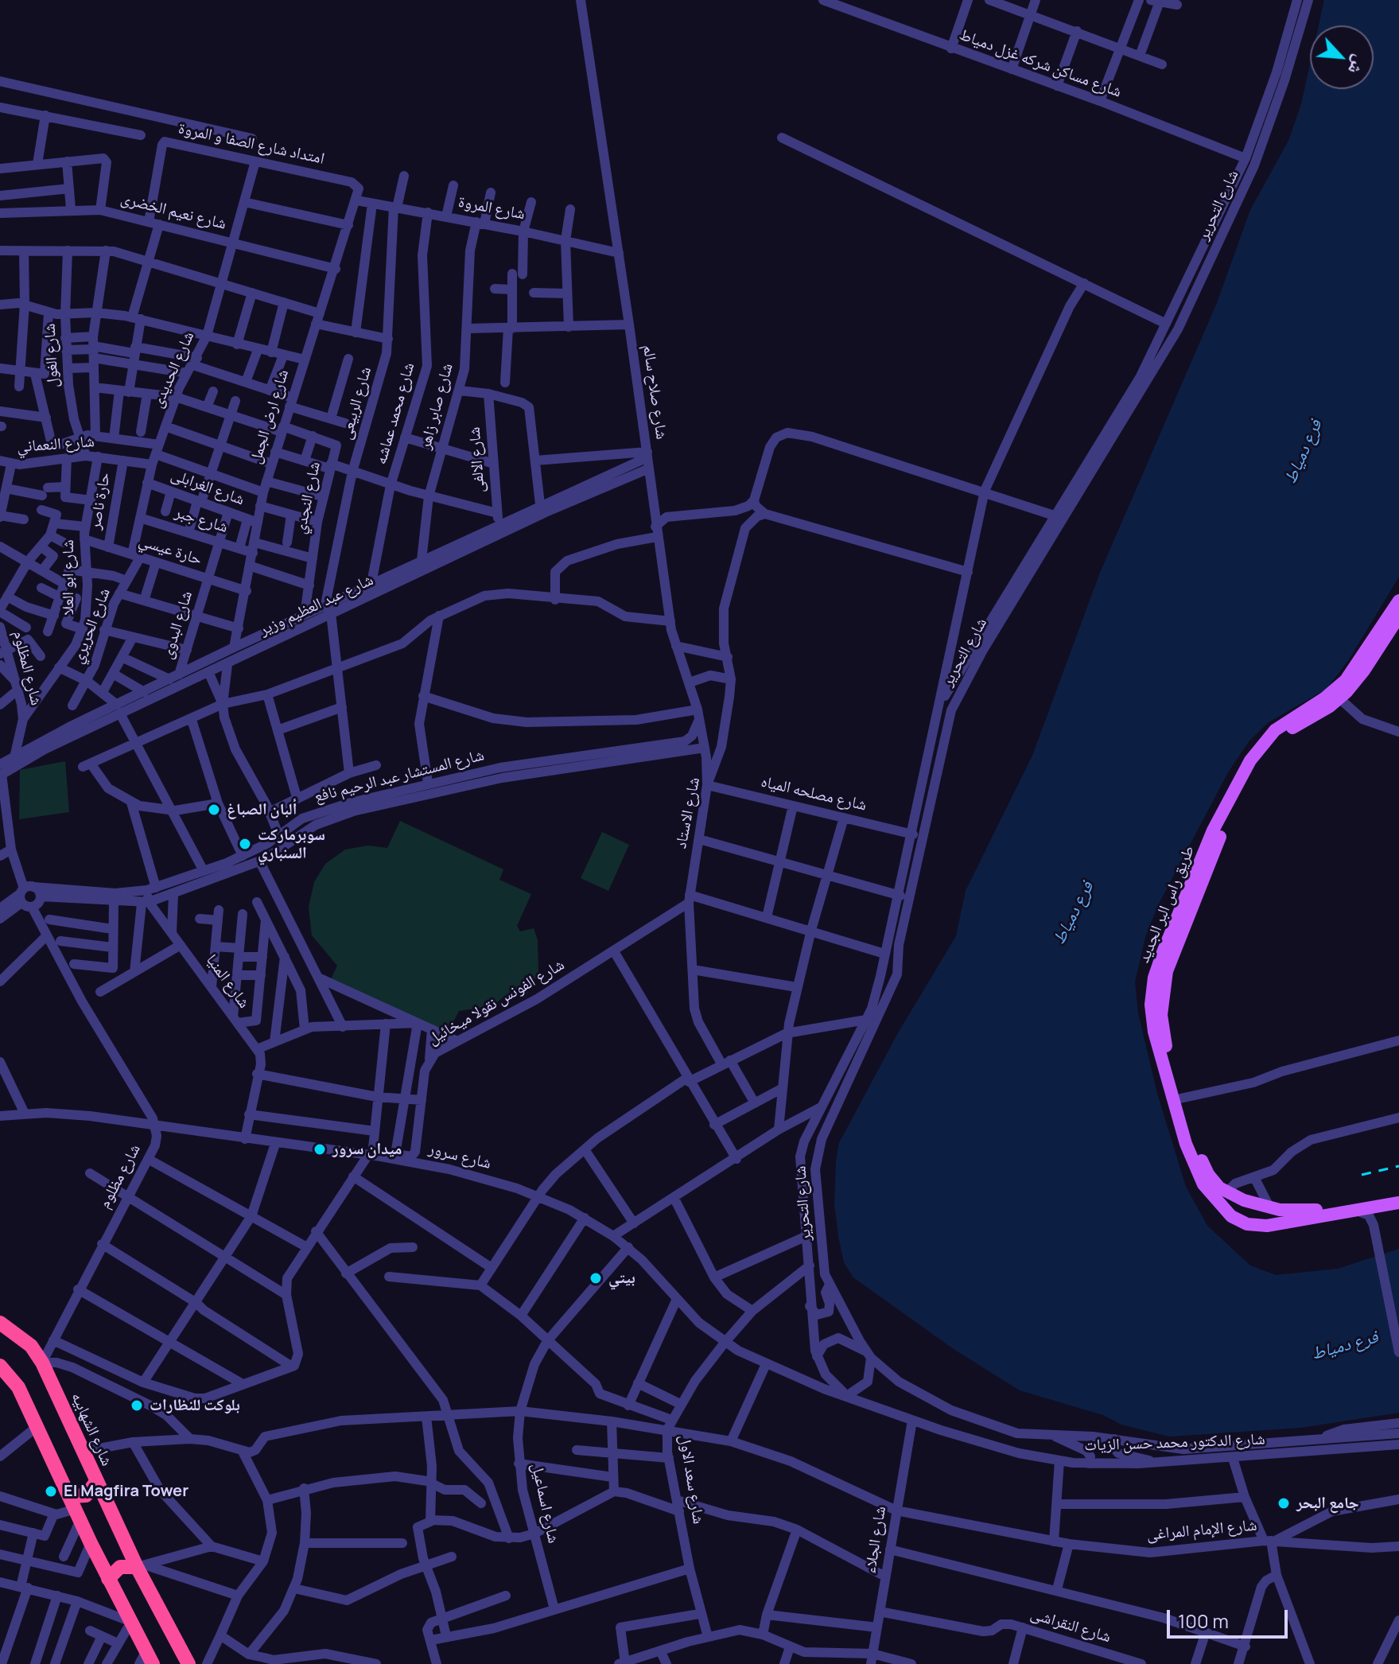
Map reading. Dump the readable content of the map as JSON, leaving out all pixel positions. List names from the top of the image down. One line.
{"streets":{"highway":["شارع الشهابيه"],"main road":["طريق راس البر الجديد"],"street":["شارع مساكن شركه غزل دمياط","امتداد شارع الصفا و المروة","شارع التحرير","شارع المروة","شارع نعيم الخضرى","شارع الغول","شارع الحديدى","شارع صلاح سالم","شارع الربيعى","شارع صابر زاهر","شارع محمد عماشه","شارع ارض الجمل","شارع النعماني","شارع الالفى","شارع الغرابلى","شارع النجدي","حارة ناصر","شارع جبر","حارة عيسي","شارع ابو العلا","شارع عبد العظيم وزير","شارع البدوى","شارع الحريري","شارع المظلوم","شارع المستشار عبد الرحيم نافع","شارع مصلحه المياه","شارع الاستاد","شارع المنيا","شارع الفونس نقولا ميخائيل","شارع سرور","شارع مظلوم","شارع الدكتور محمد حسن الزيات","شارع سعد الاول","شارع اسماعيل","شارع الإمام المراغى","شارع الجلاء","شارع النقراشى"]},"crossings":[["شارع مساكن شركه غزل دمياط","شارع التحرير"],["امتداد شارع الصفا و المروة","شارع المروة"],["امتداد شارع الصفا و المروة","شارع نعيم الخضرى"],["امتداد شارع الصفا و المروة","شارع الحديدى"],["امتداد شارع الصفا و المروة","شارع ارض الجمل"],["شارع التحرير","شارع مصلحه المياه"],["شارع التحرير","شارع سرور"],["شارع التحرير","شارع الدكتور محمد حسن الزيات"],["شارع التحرير","شارع سعد الاول"],["شارع المروة","شارع صلاح سالم"],["شارع المروة","شارع الربيعى"],["شارع المروة","شارع صابر زاهر"],["شارع المروة","شارع محمد عماشه"],["شارع المروة","شارع ارض الجمل"],["شارع نعيم الخضرى","شارع الحديدى"],["شارع نعيم الخضرى","شارع ارض الجمل"],["شارع الغول","شارع النعماني"],["شارع الحديدى","شارع النعماني"],["شارع الحديدى","شارع الغرابلى"],["شارع الحديدى","شارع النجدي"],["شارع الحديدى","شارع جبر"],["شارع الحديدى","حارة عيسي"],["شارع الحديدى","شارع الحريري"],["شارع صلاح سالم","شارع عبد العظيم وزير"],["شارع صلاح سالم","شارع المستشار عبد الرحيم نافع"],["شارع صلاح سالم","شارع مصلحه المياه"],["شارع صلاح سالم","شارع الاستاد"],["شارع الربيعى","شارع عبد العظيم وزير"],["شارع صابر زاهر","شارع عبد العظيم وزير"],["شارع محمد عماشه","شارع عبد العظيم وزير"],["شارع ارض الجمل","شارع الغرابلى"],["شارع ارض الجمل","شارع النجدي"],["شارع ارض الجمل","شارع جبر"],["شارع ارض الجمل","حارة عيسي"],["شارع ارض الجمل","شارع عبد العظيم وزير"],["شارع النعماني","حارة ناصر"],["شارع النعماني","شارع ابو العلا"],["شارع الالفى","شارع عبد العظيم وزير"],["شارع الغرابلى","شارع البدوى"],["شارع النجدي","شارع جبر"],["شارع النجدي","شارع عبد العظيم وزير"],["حارة ناصر","حارة عيسي"],["شارع جبر","شارع البدوى"],["حارة عيسي","شارع ابو العلا"],["حارة عيسي","شارع البدوى"],["حارة عيسي","شارع الحريري"],["شارع ابو العلا","شارع المظلوم"],["شارع عبد العظيم وزير","شارع البدوى"],["شارع عبد العظيم وزير","شارع المظلوم"],["شارع المستشار عبد الرحيم نافع","شارع المنيا"],["شارع مصلحه المياه","شارع الاستاد"],["شارع الاستاد","شارع الفونس نقولا ميخائيل"],["شارع الفونس نقولا ميخائيل","شارع سرور"],["شارع سرور","شارع مظلوم"],["شارع سرور","شارع الدكتور محمد حسن الزيات"],["شارع سرور","شارع سعد الاول"],["شارع سرور","شارع اسماعيل"],["شارع مظلوم","شارع الشهابيه"],["شارع الدكتور محمد حسن الزيات","شارع الجلاء"],["شارع سعد الاول","شارع الإمام المراغى"],["شارع الإمام المراغى","شارع الجلاء"],["شارع الجلاء","شارع النقراشى"]],"water":["فرع دمياط"],"places":["ألبان الصباغ","سوبرماركت السنباري","ميدان سرور","بيتي","بلوكت للنظارات","El Magfira Tower","جامع البحر"],"scale_bar":"100 m","north":"bottom right"}
